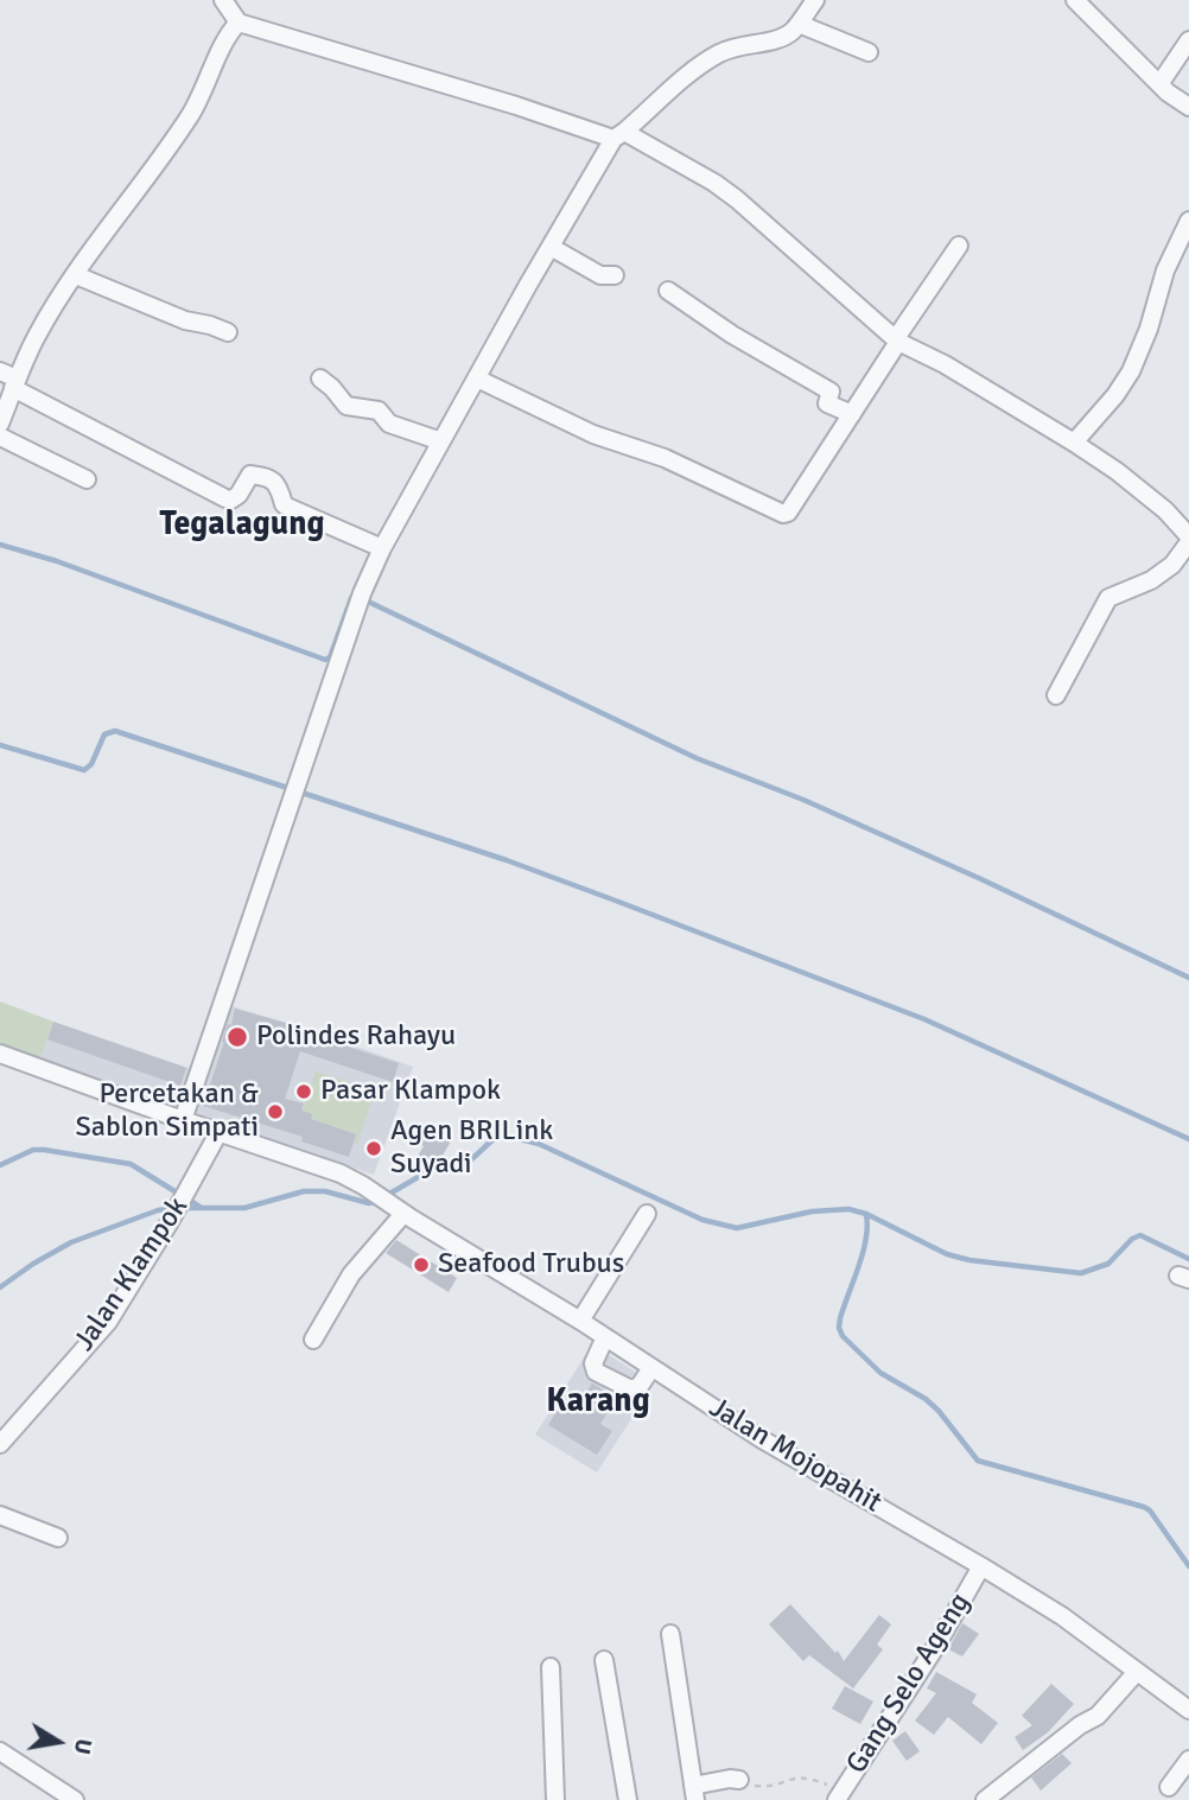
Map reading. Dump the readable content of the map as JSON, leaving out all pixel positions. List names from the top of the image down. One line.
{"streets":{"street":["Jalan Klampok","Jalan Mojopahit","Gang Selo Ageng"]},"crossings":[["Jalan Klampok","Jalan Mojopahit"],["Jalan Mojopahit","Gang Selo Ageng"]],"districts":["Tegalagung","Karang"],"places":["Polindes Rahayu","Pasar Klampok","Percetakan & Sablon Simpati","Agen BRILink Suyadi","Seafood Trubus"],"north":"right"}
